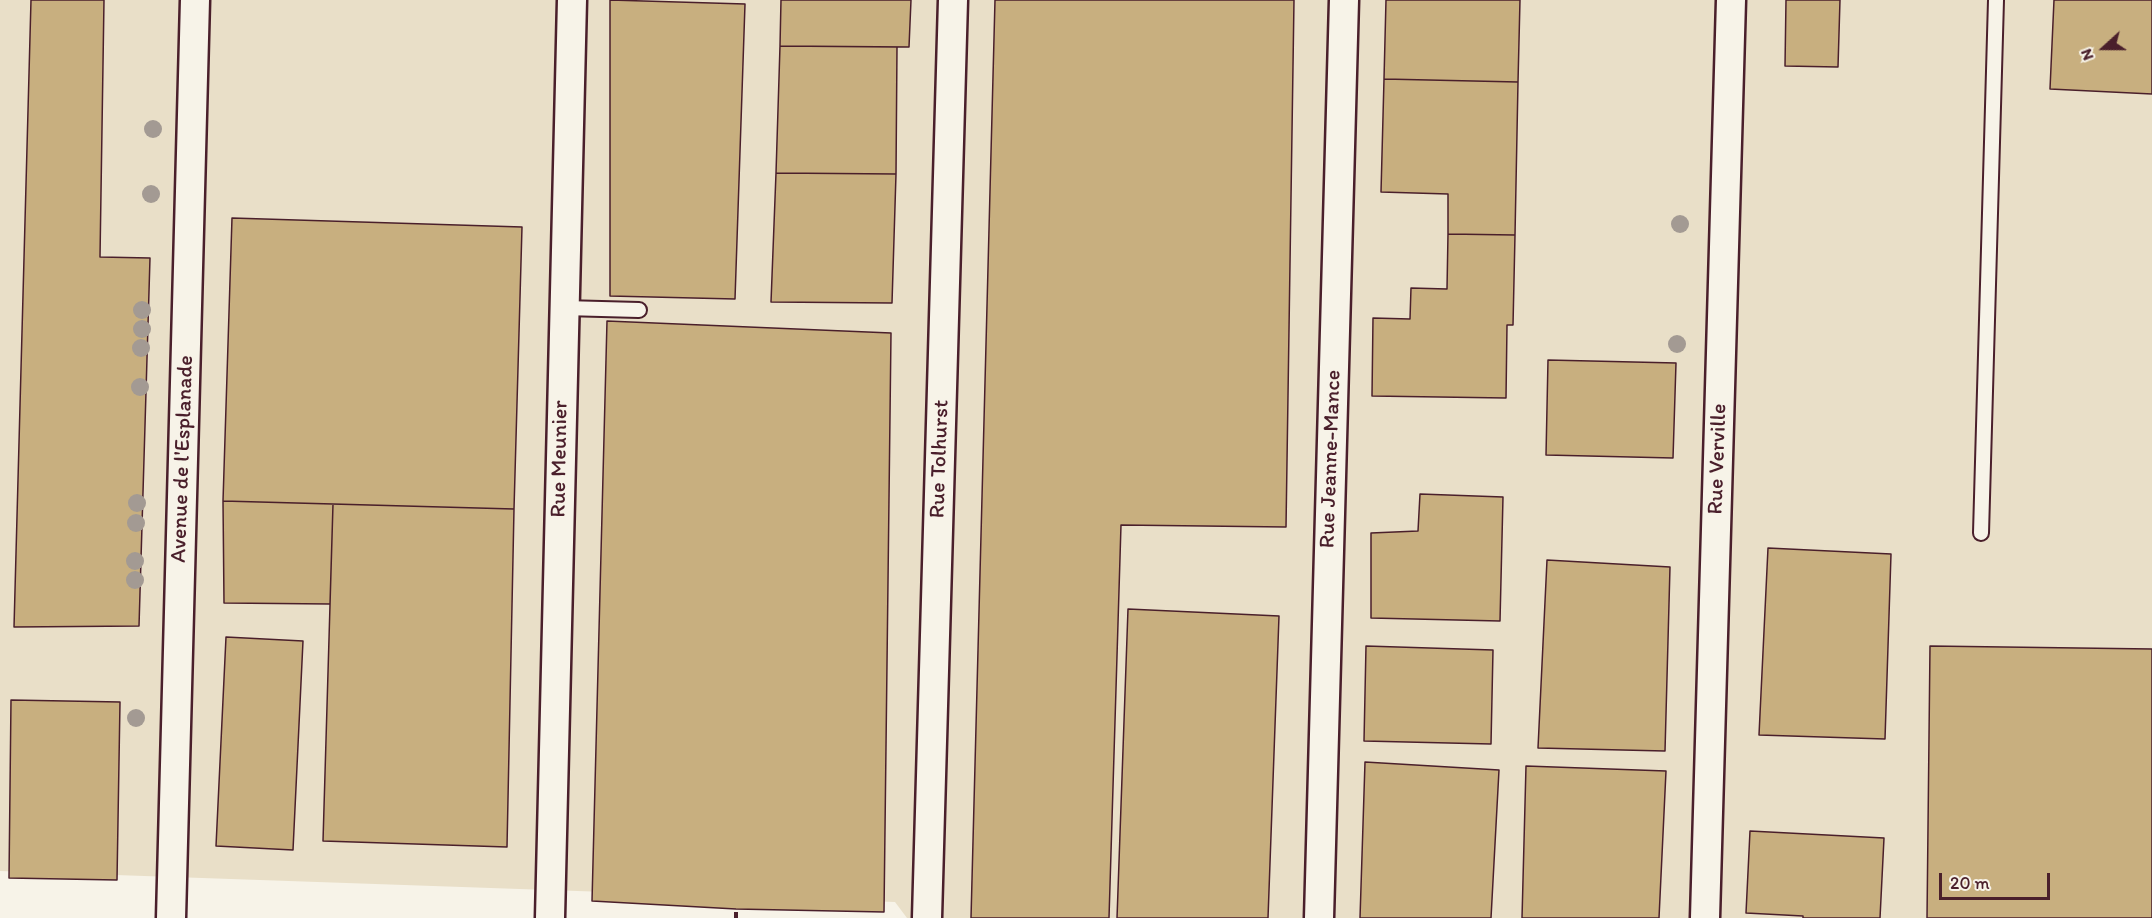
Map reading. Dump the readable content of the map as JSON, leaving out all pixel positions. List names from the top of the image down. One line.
{"streets":{"street":["Avenue de l'Esplanade","Rue Meunier","Rue Tolhurst","Rue Jeanne-Mance","Rue Verville"]},"scale_bar":"20 m","north":"left"}
